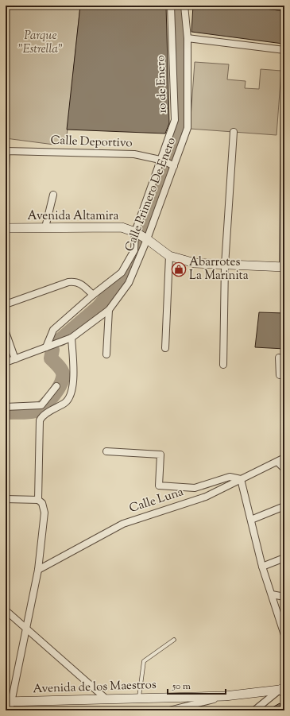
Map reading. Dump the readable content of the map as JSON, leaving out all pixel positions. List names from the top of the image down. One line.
{"streets":{"street":["1o de Enero","Calle Deportivo","Calle Primero De Enero","Avenida Altamira","Calle Luna","Avenida de los Maestros"]},"crossings":[["1o de Enero","Calle Deportivo"],["1o de Enero","Calle Primero De Enero"],["1o de Enero","Avenida Altamira"],["Calle Deportivo","Calle Primero De Enero"],["Calle Primero De Enero","Avenida Altamira"]],"parks":["Parque \"Estrella\""],"places":{"shop":["Abarrotes La Marinita"]},"scale_bar":"50 m"}
